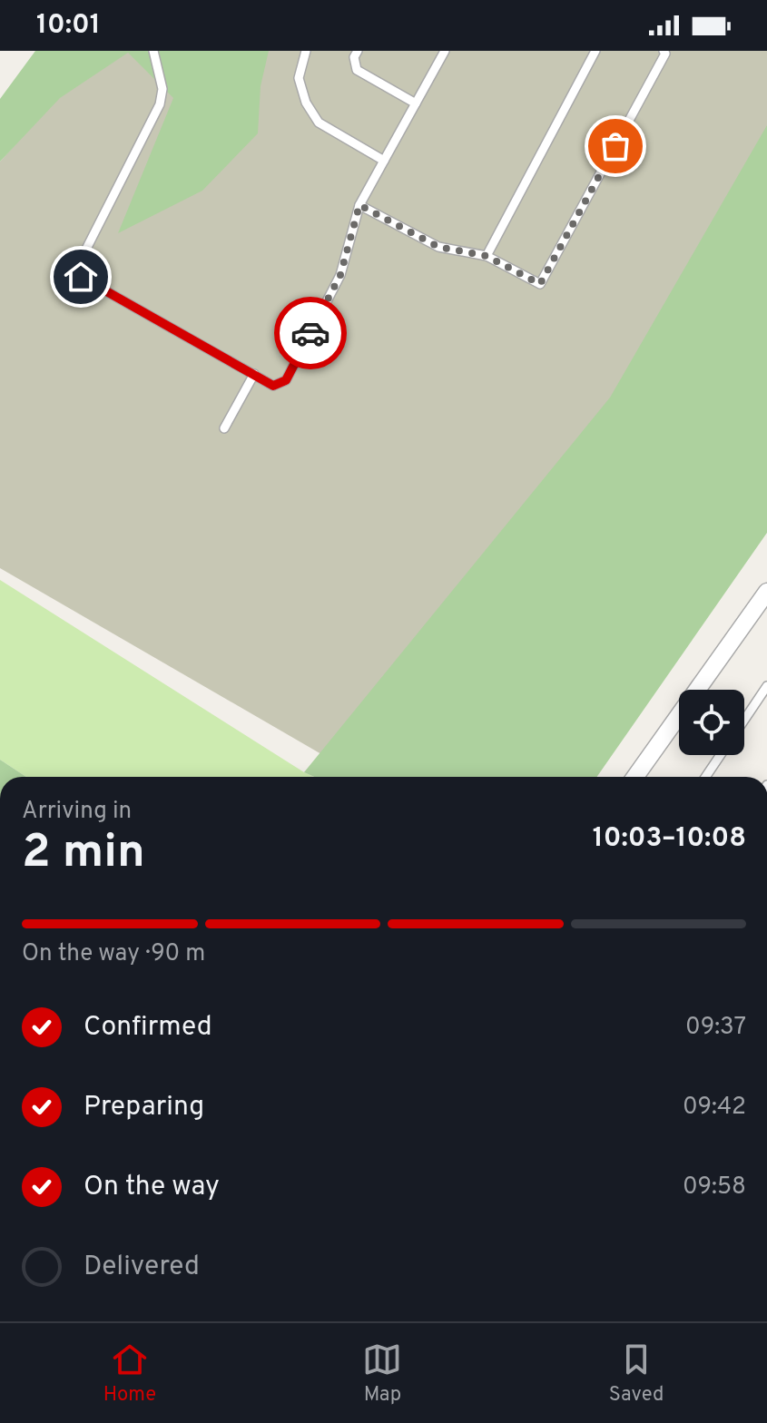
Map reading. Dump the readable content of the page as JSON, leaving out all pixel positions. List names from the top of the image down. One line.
{"page":{"status":"10:01","heading":["2 min","Arriving in","10:03–10:08"],"bar":"On the way · 90 m","list":[["Confirmed","09:37"],["Preparing","09:42"],["On the way","09:58"],"Delivered"],"tabs":["Home","Map","Saved"]}}
